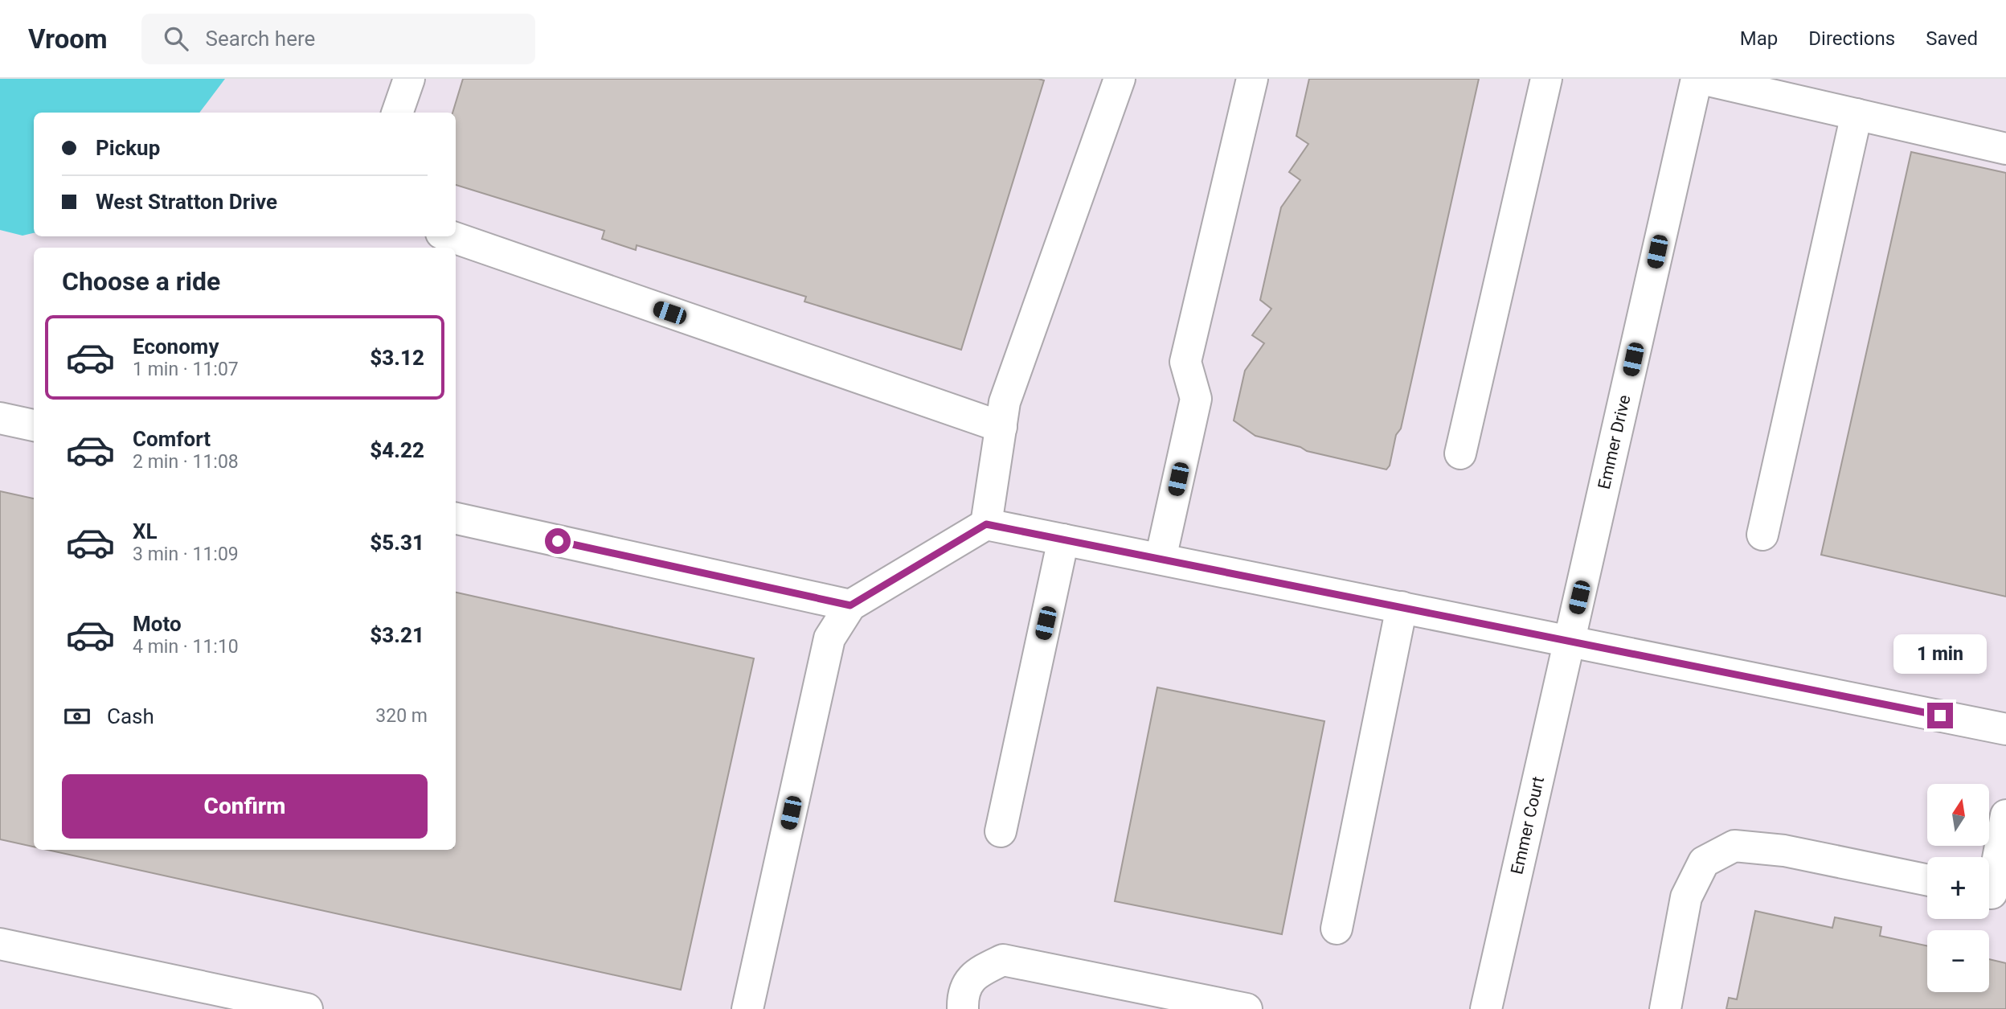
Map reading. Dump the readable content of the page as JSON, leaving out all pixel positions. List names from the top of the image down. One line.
{"streets":{"street":["Emmer Drive","Emmer Court"]},"crossings":[["Emmer Drive","Emmer Court"]],"north":"top","page":{"header":"Vroom","search":"Search here","nav":["Map","Directions","Saved"],"banner":["Pickup","West Stratton Drive"],"heading":"Choose a ride","list":[{"name":"Economy","note":"1 min · 11:07","value":"$3.12"},{"name":"Comfort","note":"2 min · 11:08","value":"$4.22"},{"name":"XL","note":"3 min · 11:09","value":"$5.31"},{"name":"Moto","note":"4 min · 11:10","value":"$3.21"}],"bubble":"1 min","pay":["Cash","320 m"],"buttons":"Confirm","map_buttons":["+","−"]}}
